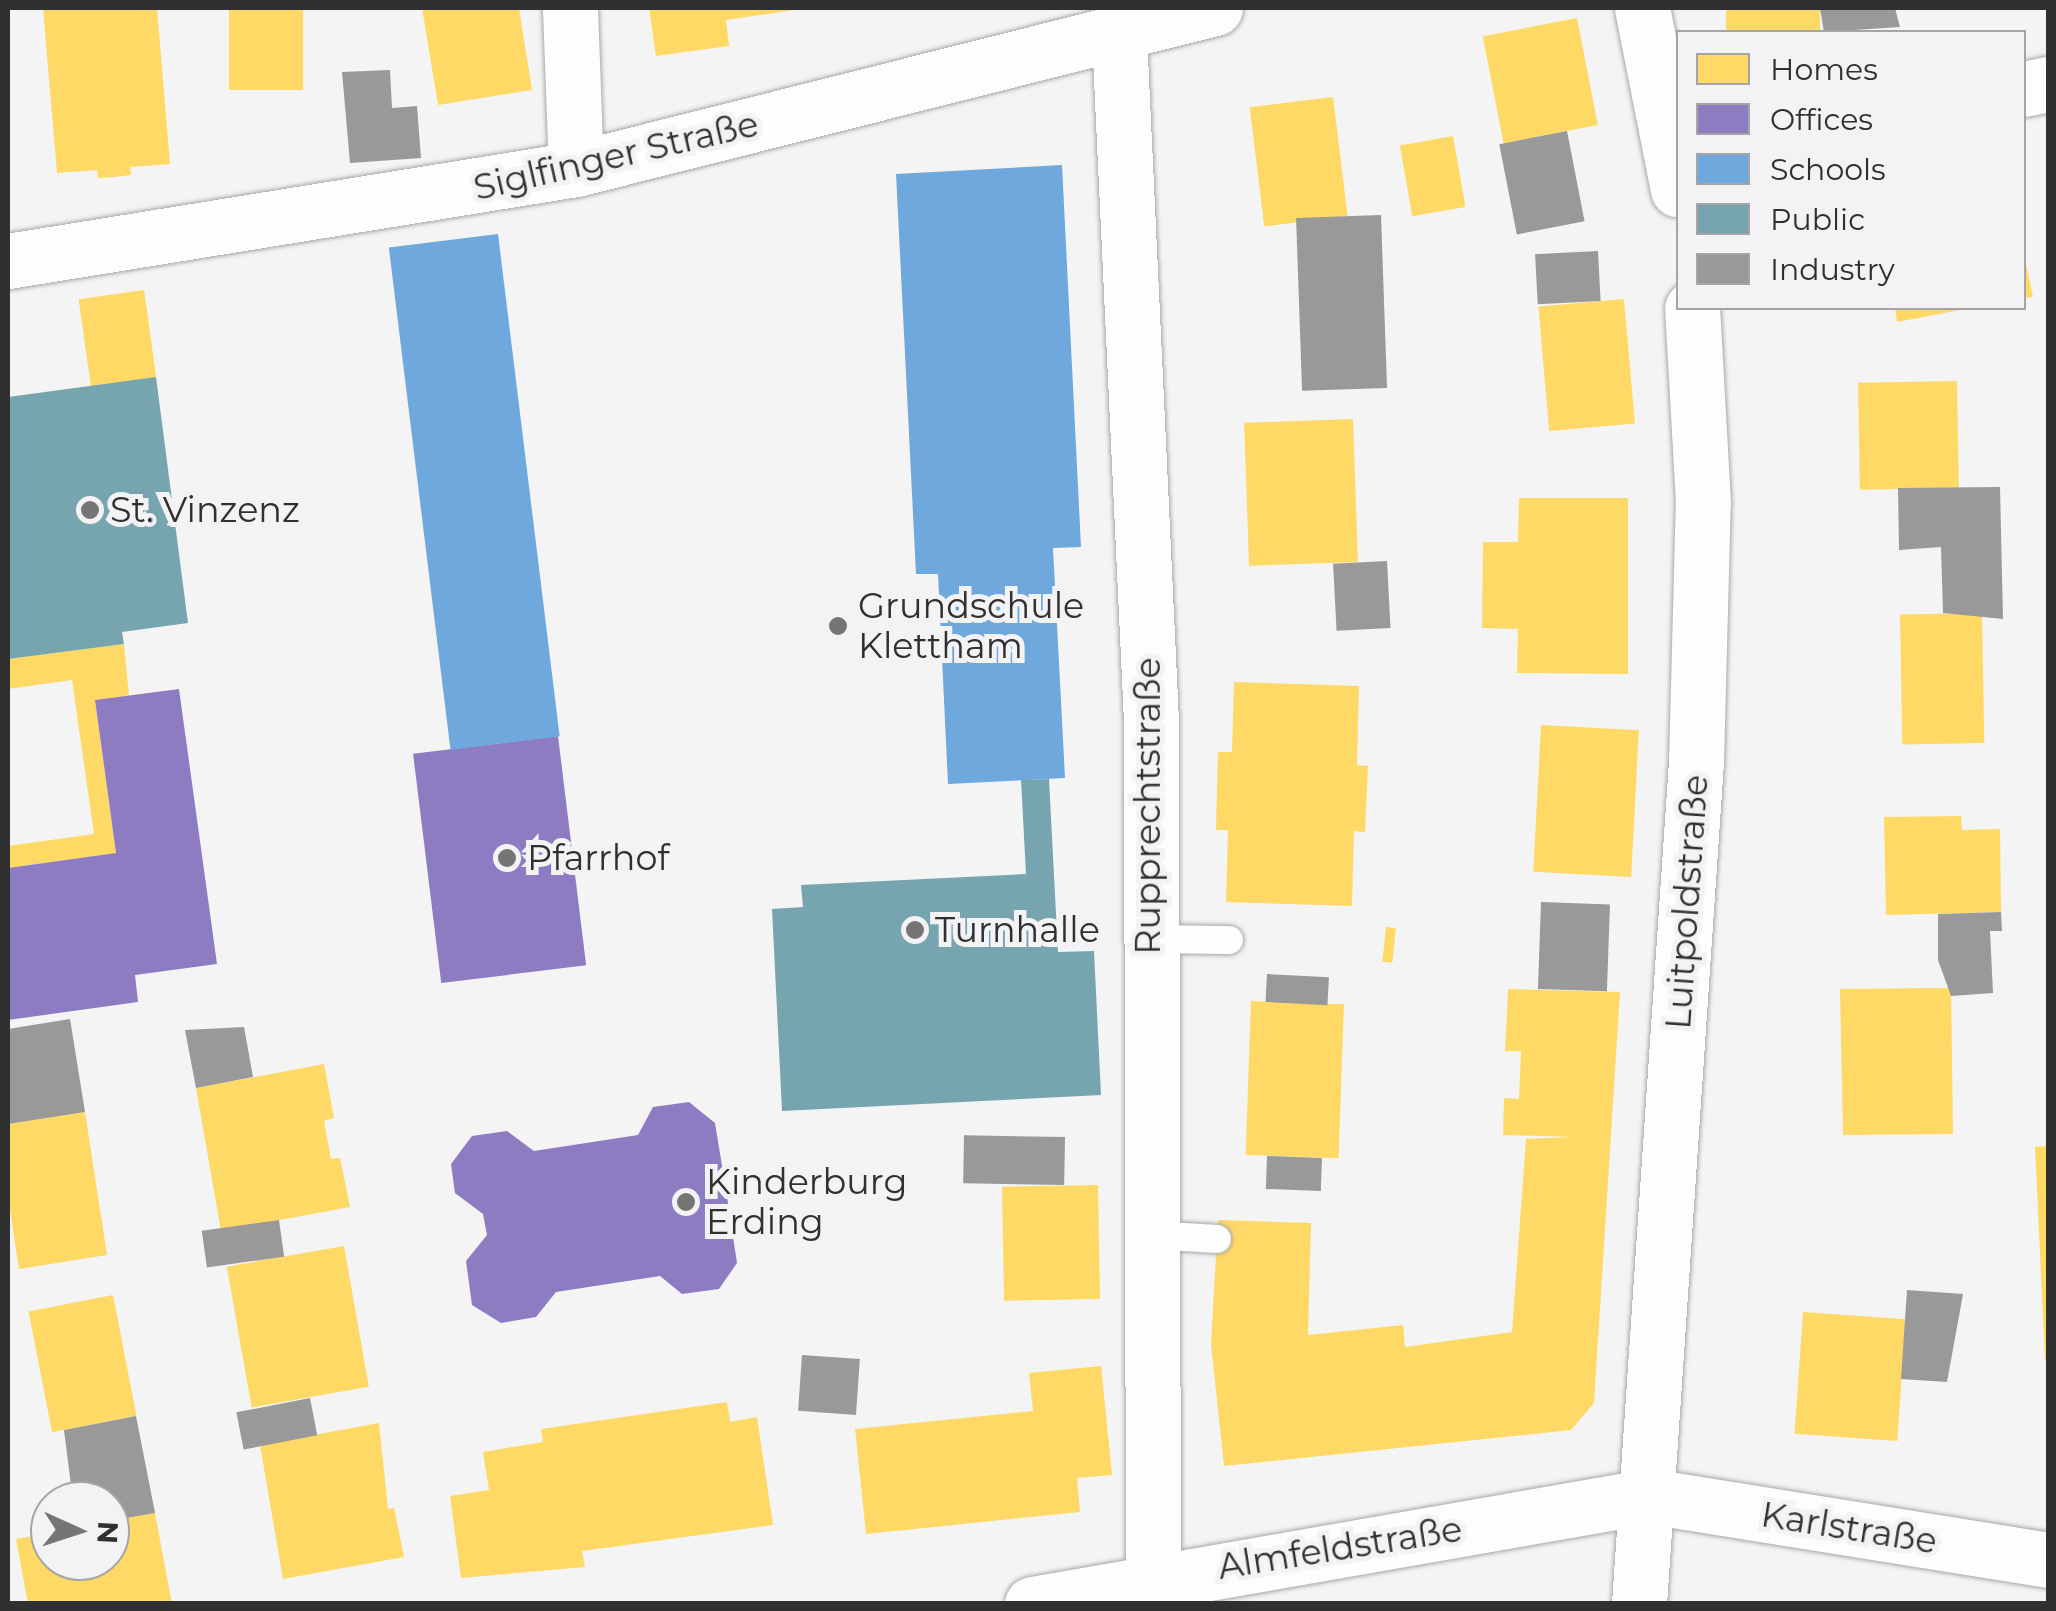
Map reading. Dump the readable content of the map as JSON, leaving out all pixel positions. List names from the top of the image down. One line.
{"streets":{"street":["Siglfinger Straße","Rupprechtstraße","Luitpoldstraße","Karlstraße","Almfeldstraße"]},"crossings":[["Siglfinger Straße","Rupprechtstraße"],["Rupprechtstraße","Almfeldstraße"],["Luitpoldstraße","Karlstraße"],["Luitpoldstraße","Almfeldstraße"],["Karlstraße","Almfeldstraße"]],"places":["St. Vinzenz","Grundschule Klettham","Pfarrhof","Turnhalle","Kinderburg Erding"],"legend":["Homes","Offices","Schools","Public","Industry"],"north":"right"}
